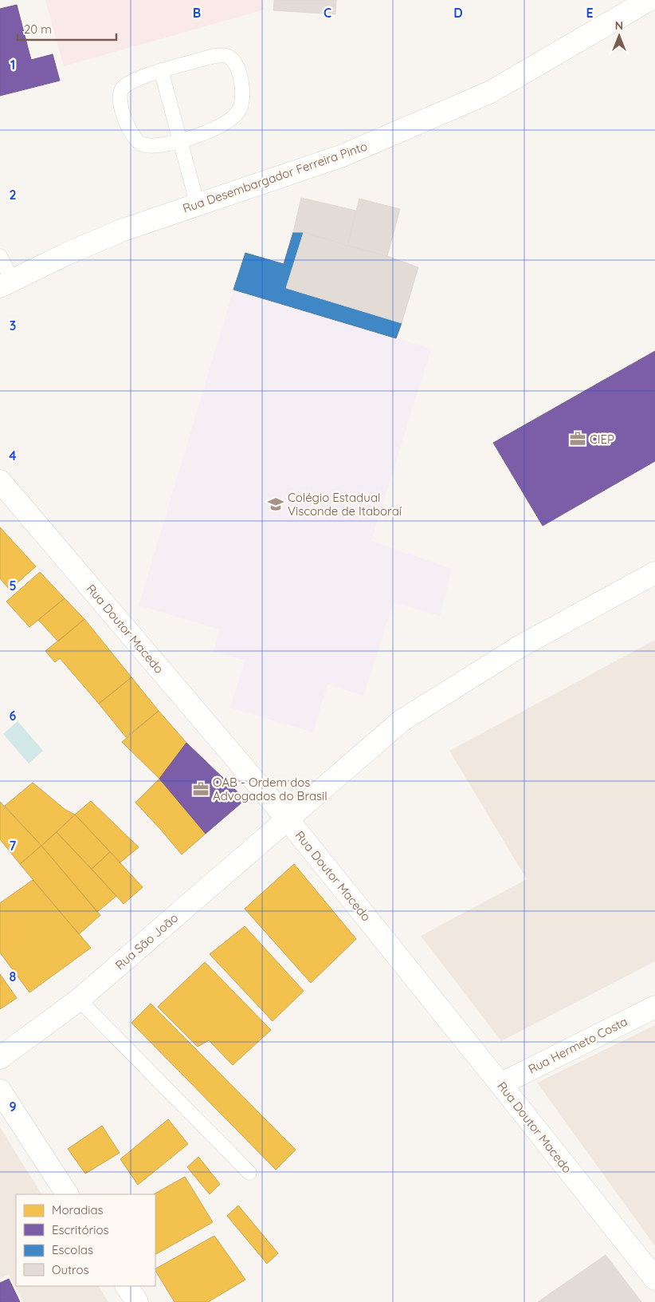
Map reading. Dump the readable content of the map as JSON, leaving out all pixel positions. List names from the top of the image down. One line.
{"streets":{"street":["Rua Desembargador Ferreira Pinto","Rua Doutor Macedo","Rua São João","Rua Hermeto Costa"]},"crossings":[["Rua Doutor Macedo","Rua São João"],["Rua Doutor Macedo","Rua Hermeto Costa"]],"places":{"office":["CIEP","OAB - Ordem dos Advogados do Brasil"],"school or university":["Colégio Estadual Visconde de Itaboraí"]},"legend":["Moradias","Escritórios","Escolas","Outros"],"scale_bar":"20 m","north":"top","grid":{"columns":["B","C","D","E"],"rows":["1","2","3","4","5","6","7","8","9"]}}
